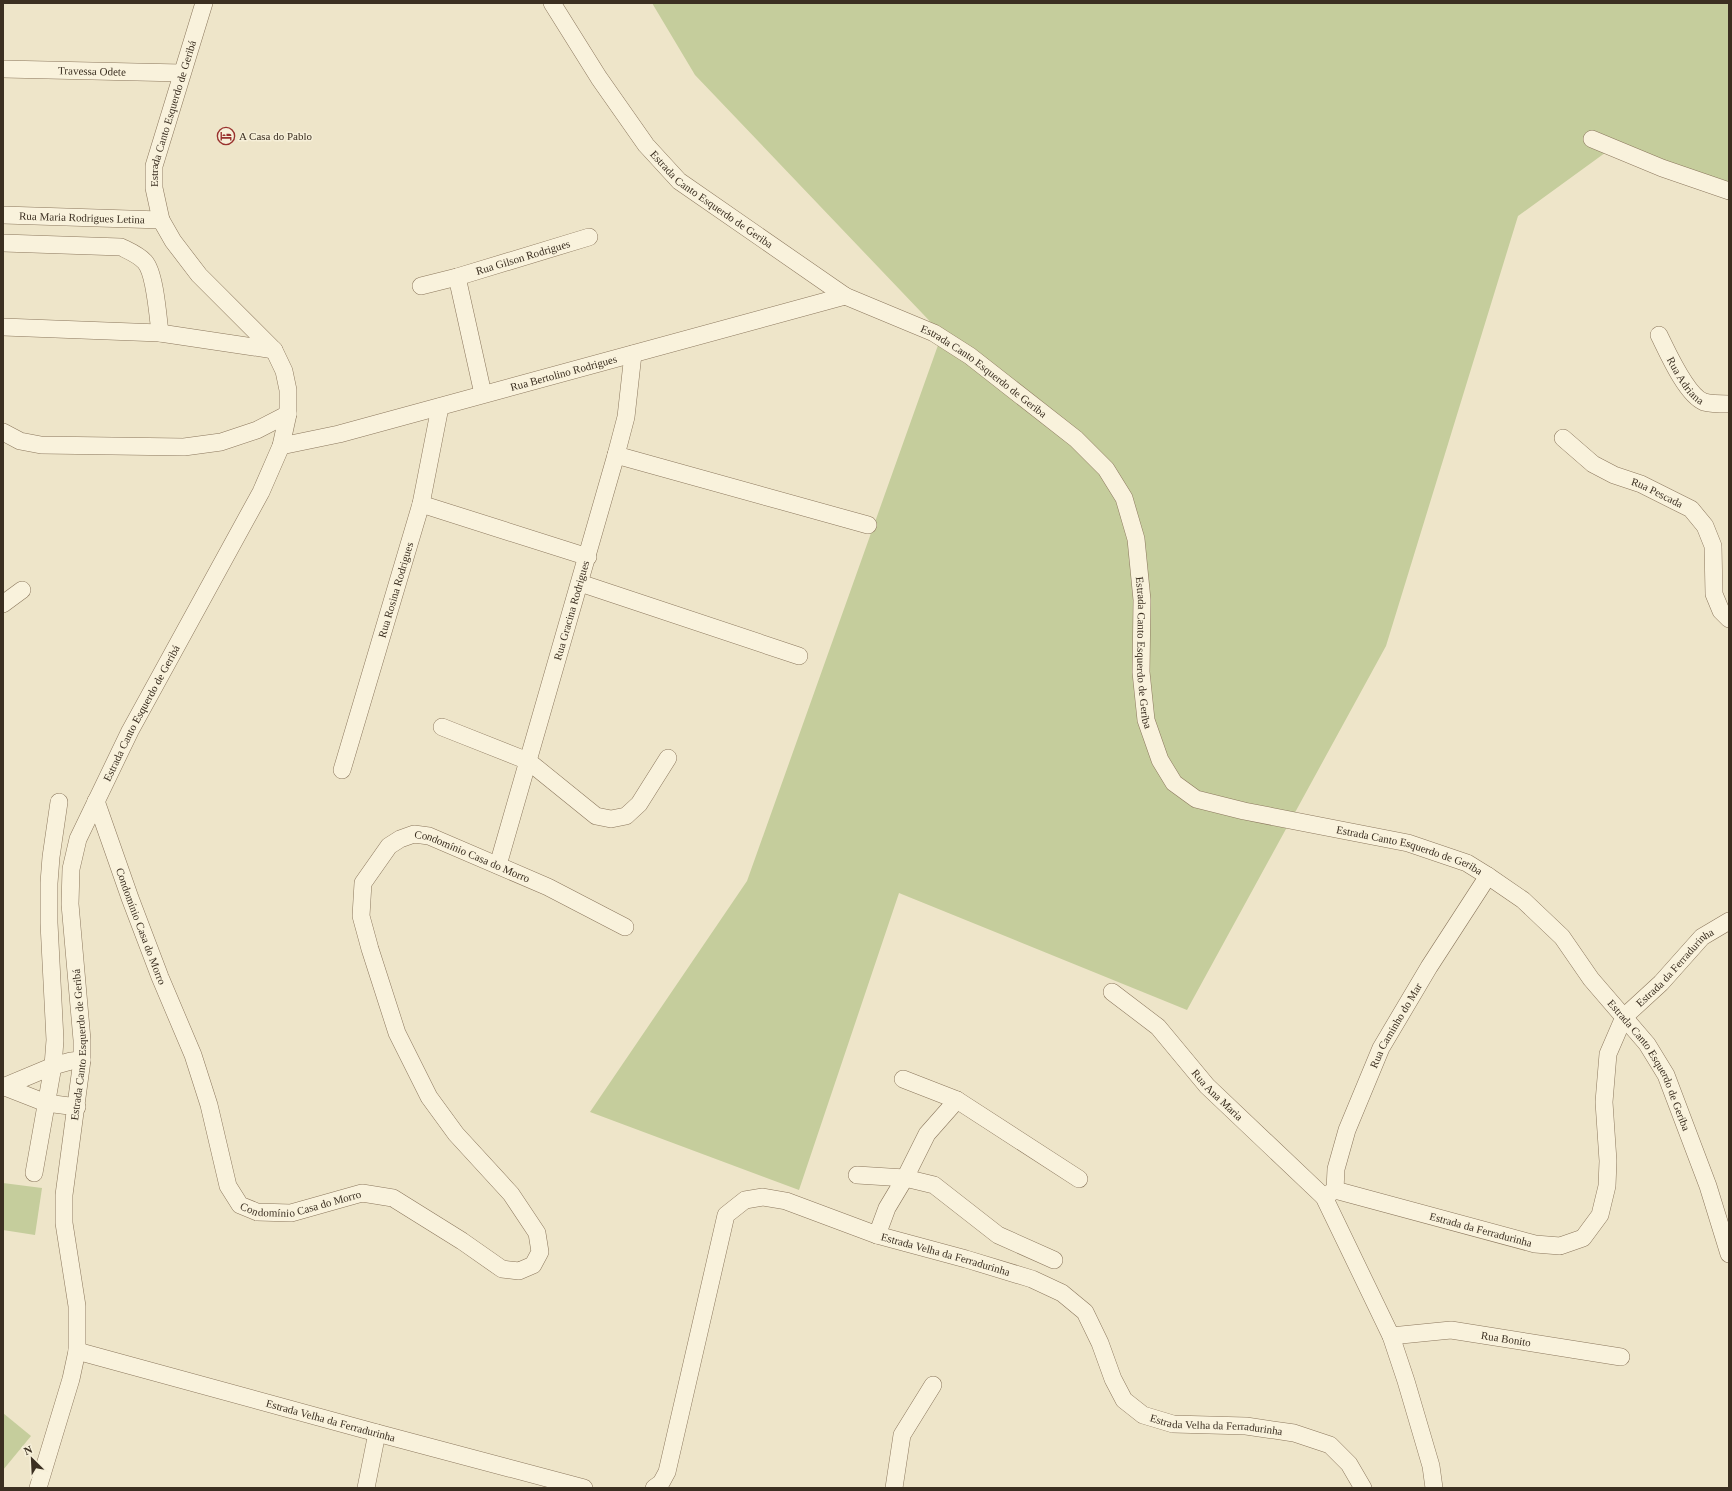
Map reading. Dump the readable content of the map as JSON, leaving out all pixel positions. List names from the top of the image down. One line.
{"streets":{"street":["Travessa Odete","Estrada Canto Esquerdo de Geribá","Estrada Canto Esquerdo de Geriba","Rua Maria Rodrigues Letina","Rua Gilson Rodrigues","Rua Bertolino Rodrigues","Rua Adriana","Rua Pescada","Rua Rosina Rodrigues","Rua Gracina Rodrigues","Condomínio Casa do Morro","Estrada da Ferradurinha","Rua Caminho do Mar","Rua Ana Maria","Estrada Velha da Ferradurinha","Rua Bonito"]},"crossings":[["Travessa Odete","Estrada Canto Esquerdo de Geribá"],["Estrada Canto Esquerdo de Geribá","Rua Maria Rodrigues Letina"],["Estrada Canto Esquerdo de Geribá","Rua Bertolino Rodrigues"],["Estrada Canto Esquerdo de Geribá","Condomínio Casa do Morro"],["Estrada Canto Esquerdo de Geribá","Estrada Velha da Ferradurinha"],["Estrada Canto Esquerdo de Geriba","Rua Bertolino Rodrigues"],["Estrada Canto Esquerdo de Geriba","Estrada da Ferradurinha"],["Estrada Canto Esquerdo de Geriba","Rua Caminho do Mar"],["Rua Bertolino Rodrigues","Rua Rosina Rodrigues"],["Rua Bertolino Rodrigues","Rua Gracina Rodrigues"],["Rua Gracina Rodrigues","Condomínio Casa do Morro"],["Estrada da Ferradurinha","Rua Caminho do Mar"],["Estrada da Ferradurinha","Rua Ana Maria"],["Rua Caminho do Mar","Rua Ana Maria"]],"places":{"hotel":["A Casa do Pablo"]},"north":"top left"}
